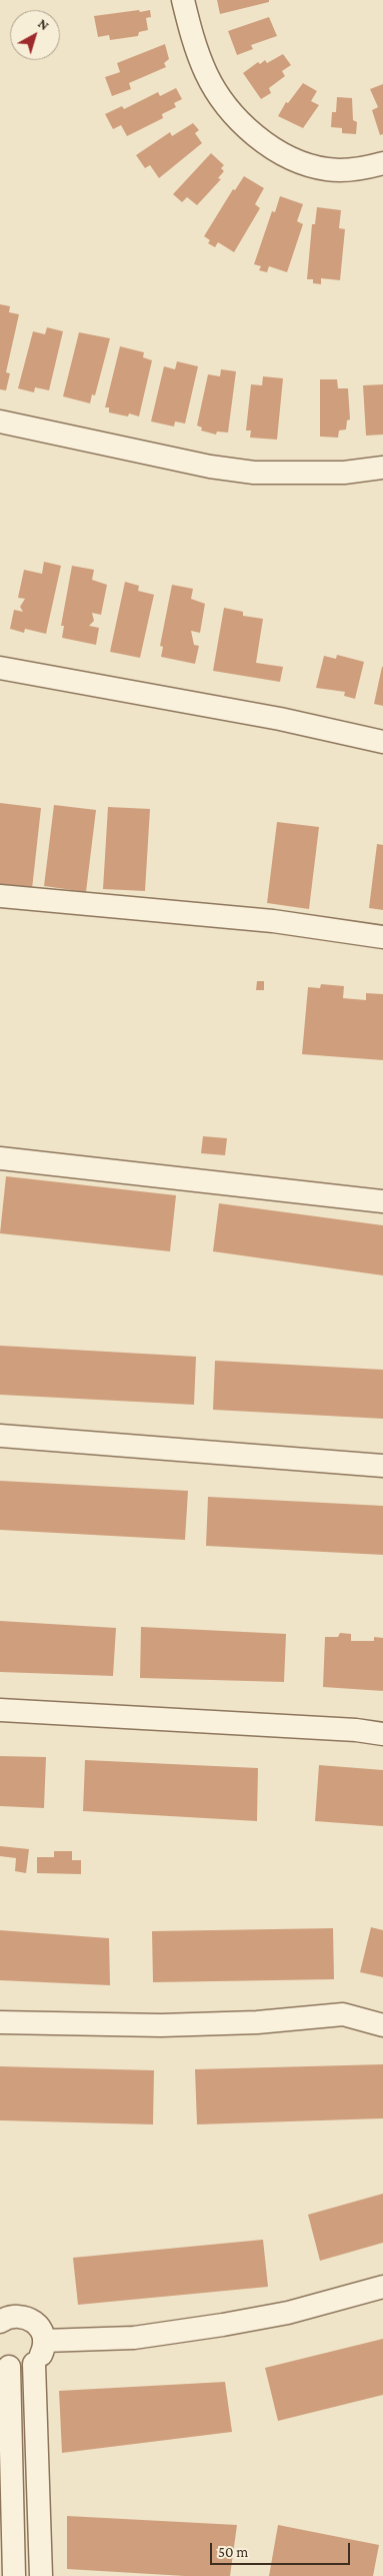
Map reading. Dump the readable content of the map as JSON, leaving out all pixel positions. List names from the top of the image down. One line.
{"scale_bar":"50 m","north":"top right"}
